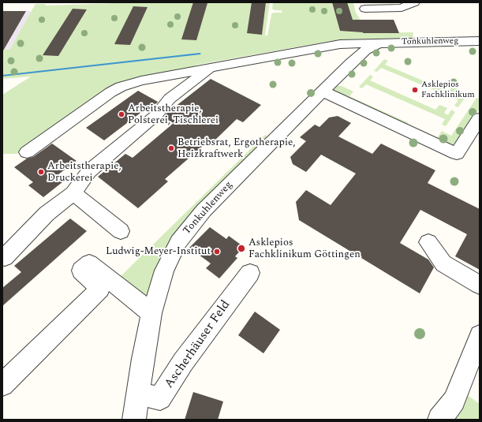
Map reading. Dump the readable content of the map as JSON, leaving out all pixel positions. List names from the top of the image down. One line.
{"streets":{"street":["Tonkuhlenweg","Ascherhäuser Feld"]},"crossings":[["Tonkuhlenweg","Ascherhäuser Feld"]],"places":["Asklepios Fachklinikum","Arbeitstherapie, Polsterei, Tischlerei","Betriebsrat, Ergotherapie, Heizkraftwerk","Arbeitstherapie, Druckerei","Asklepios Fachklinikum Göttingen","Ludwig-Meyer-Institut"]}
